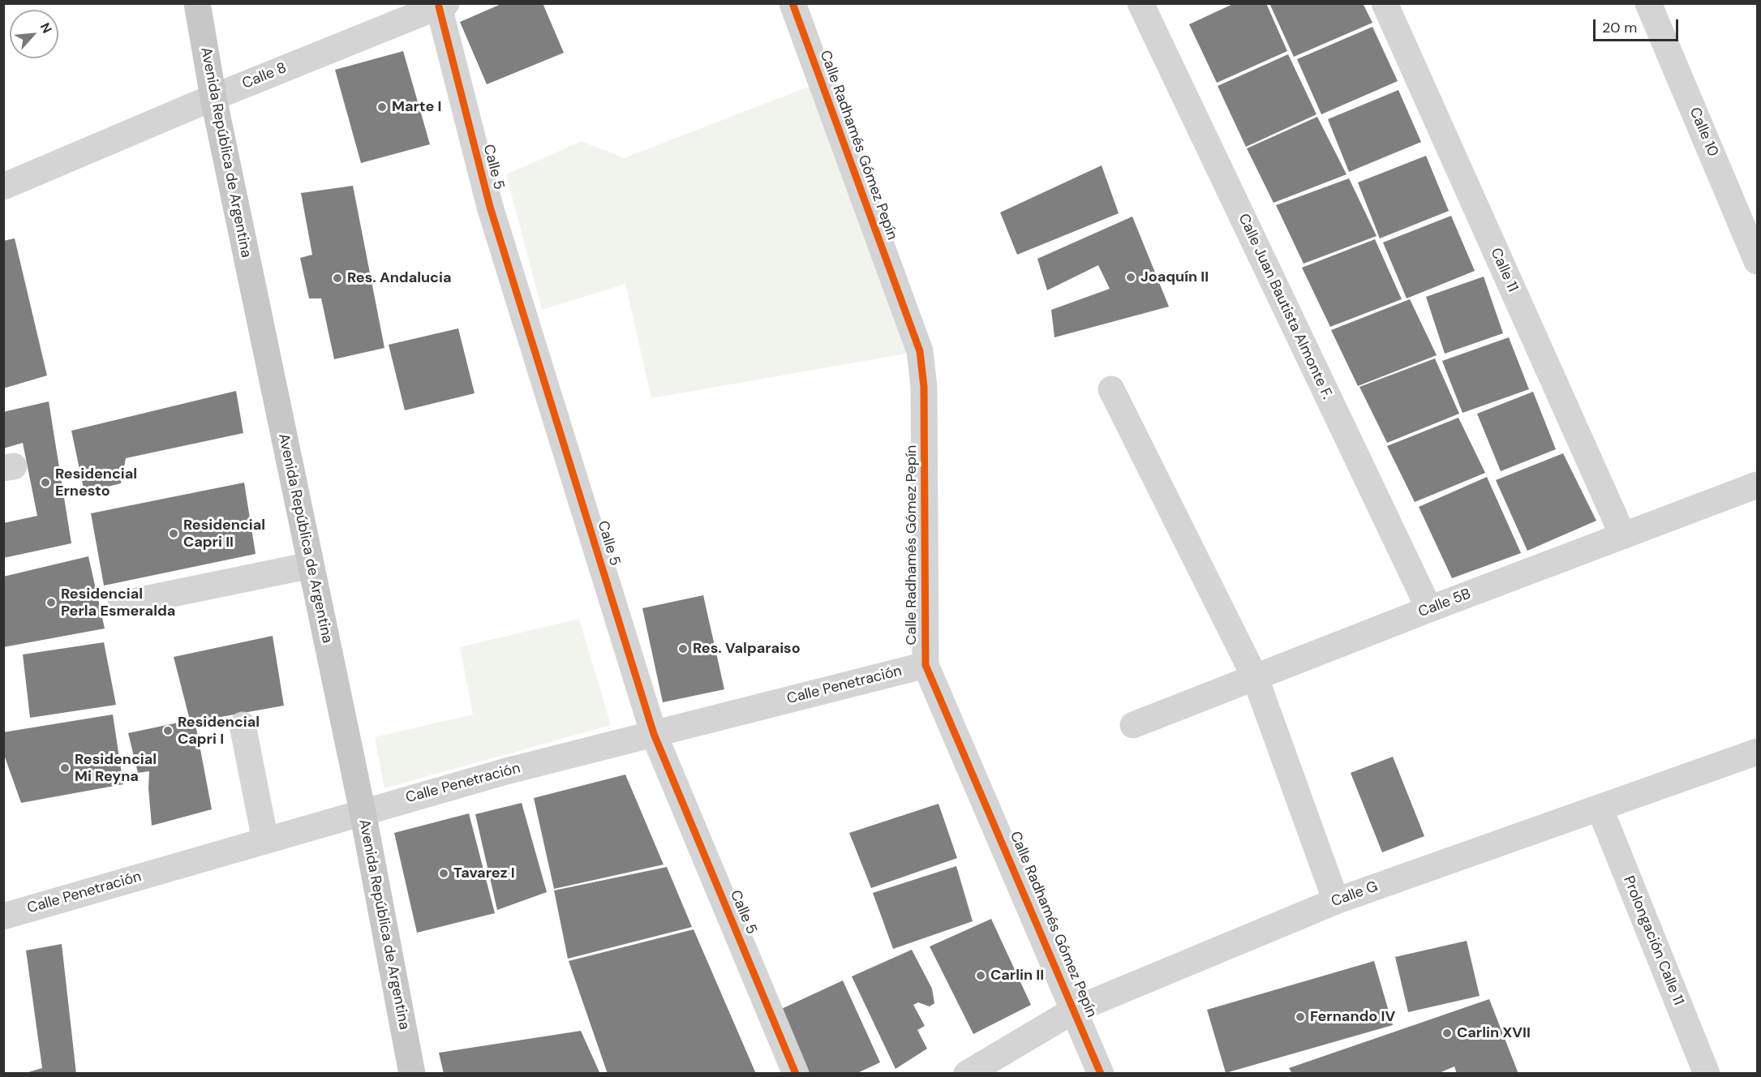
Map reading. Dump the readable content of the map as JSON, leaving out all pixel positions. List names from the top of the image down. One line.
{"streets":{"main road":["Avenida República de Argentina"],"street":["Calle 8","Calle 10","Calle Radhamés Gómez Pepín","Calle 5","Calle 11","Calle Juan Bautista Almonte F.","Calle 5B","Calle Penetración","Calle G","Prolongación Calle 11"]},"crossings":[["Calle 8","Avenida República de Argentina"],["Calle 8","Calle 5"],["Calle Radhamés Gómez Pepín","Calle Penetración"],["Calle Radhamés Gómez Pepín","Calle G"],["Avenida República de Argentina","Calle Penetración"],["Calle 5","Calle Penetración"],["Calle 11","Calle 5B"],["Calle Juan Bautista Almonte F.","Calle 5B"],["Calle G","Prolongación Calle 11"]],"places":["Marte I","Joaquín II","Res. Andalucia","Residencial Ernesto","Residencial Capri II","Residencial Perla Esmeralda","Res. Valparaiso","Residencial Capri I","Residencial Mi Reyna","Tavarez I","Carlin II","Fernando IV","Carlin XVII"],"scale_bar":"20 m","north":"top right"}
